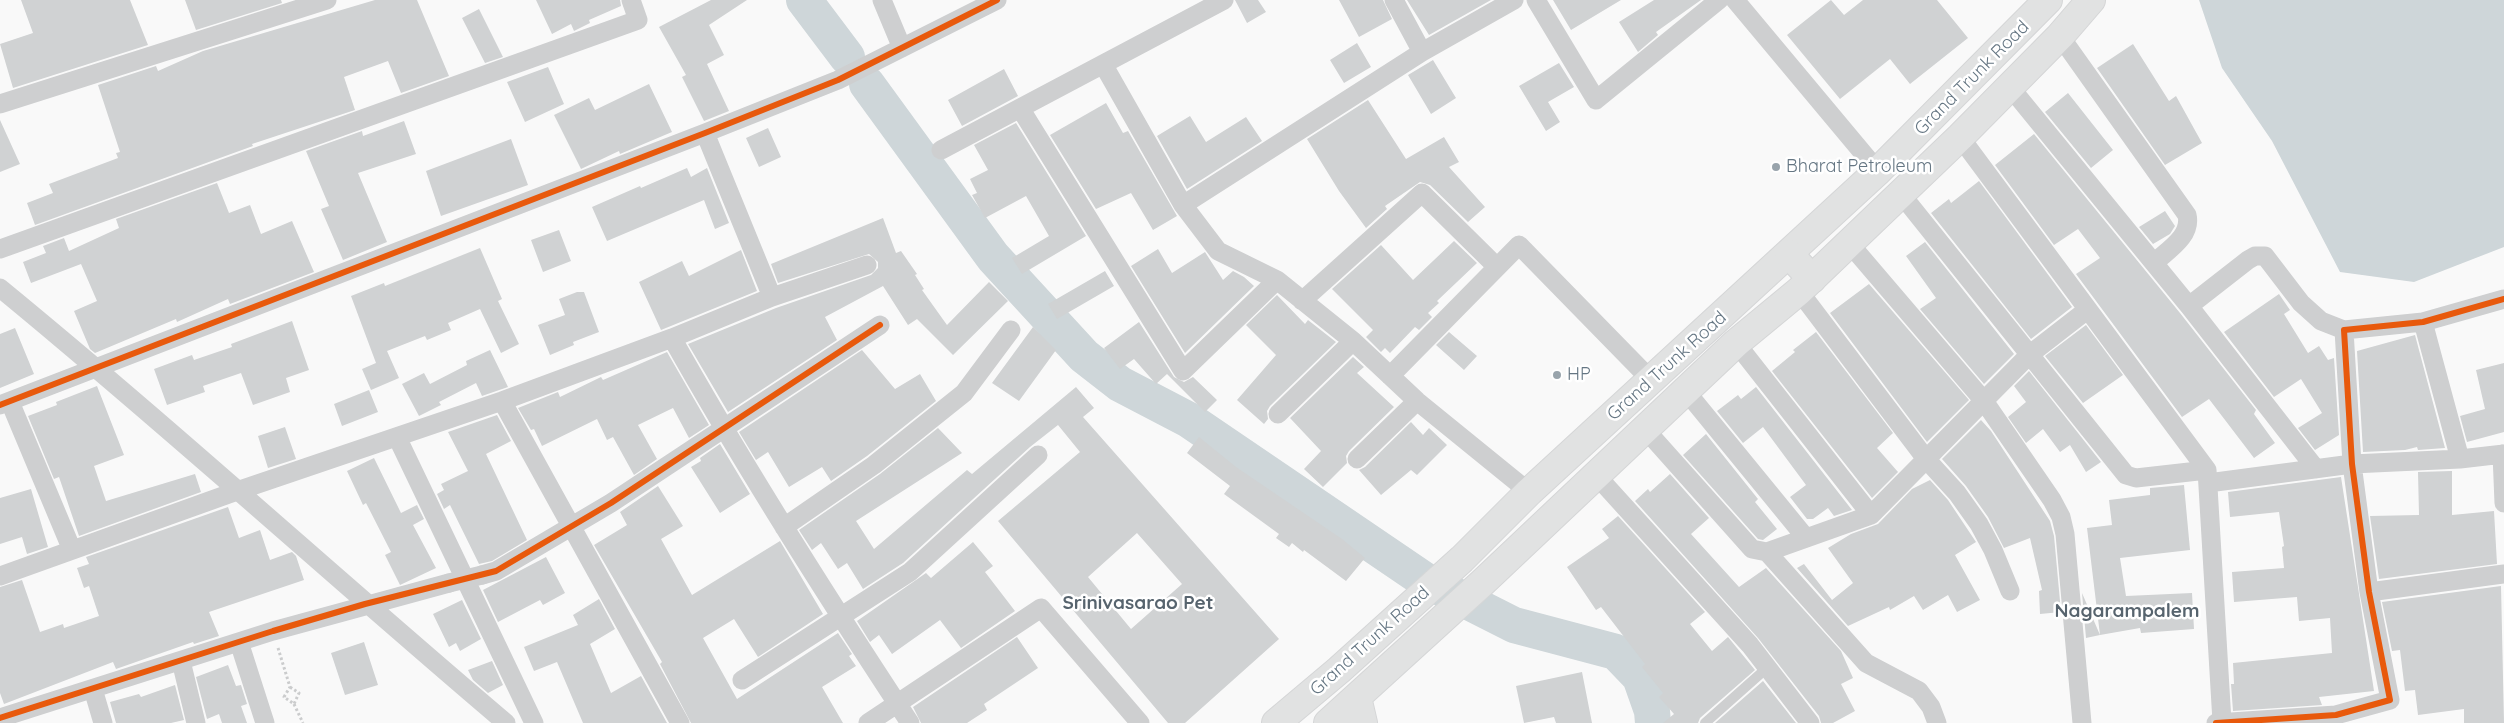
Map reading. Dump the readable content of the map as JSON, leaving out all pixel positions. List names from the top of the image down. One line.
{"streets":{"main road":["Grand Trunk Road"]},"districts":["Srinivasarao Pet","Nagarampalem"],"places":["Bharat Petroleum","HP"]}
